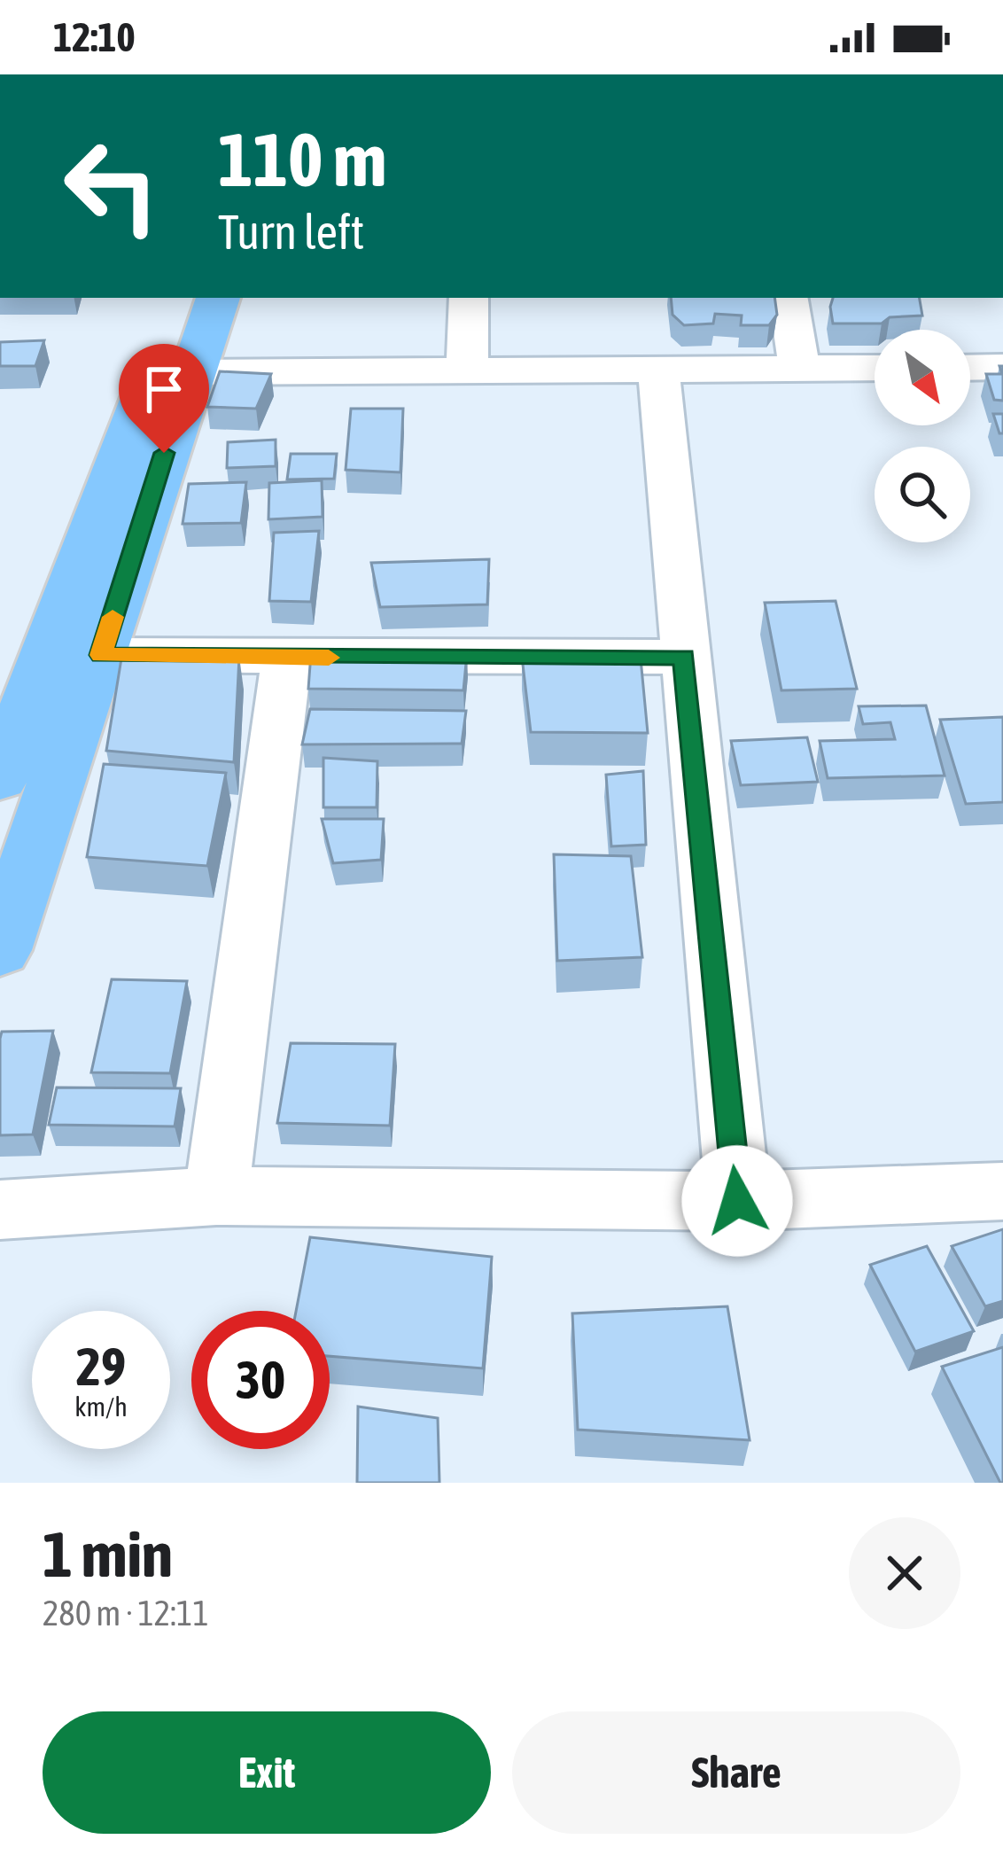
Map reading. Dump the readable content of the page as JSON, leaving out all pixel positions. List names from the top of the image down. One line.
{"north":"bottom right","page":{"status":"12:10","turn":["110 m","Turn left"],"speed":"29 km/h","limit":"30","heading":["1 min","280 m · 12:11"],"buttons":["Exit","Share"]}}
